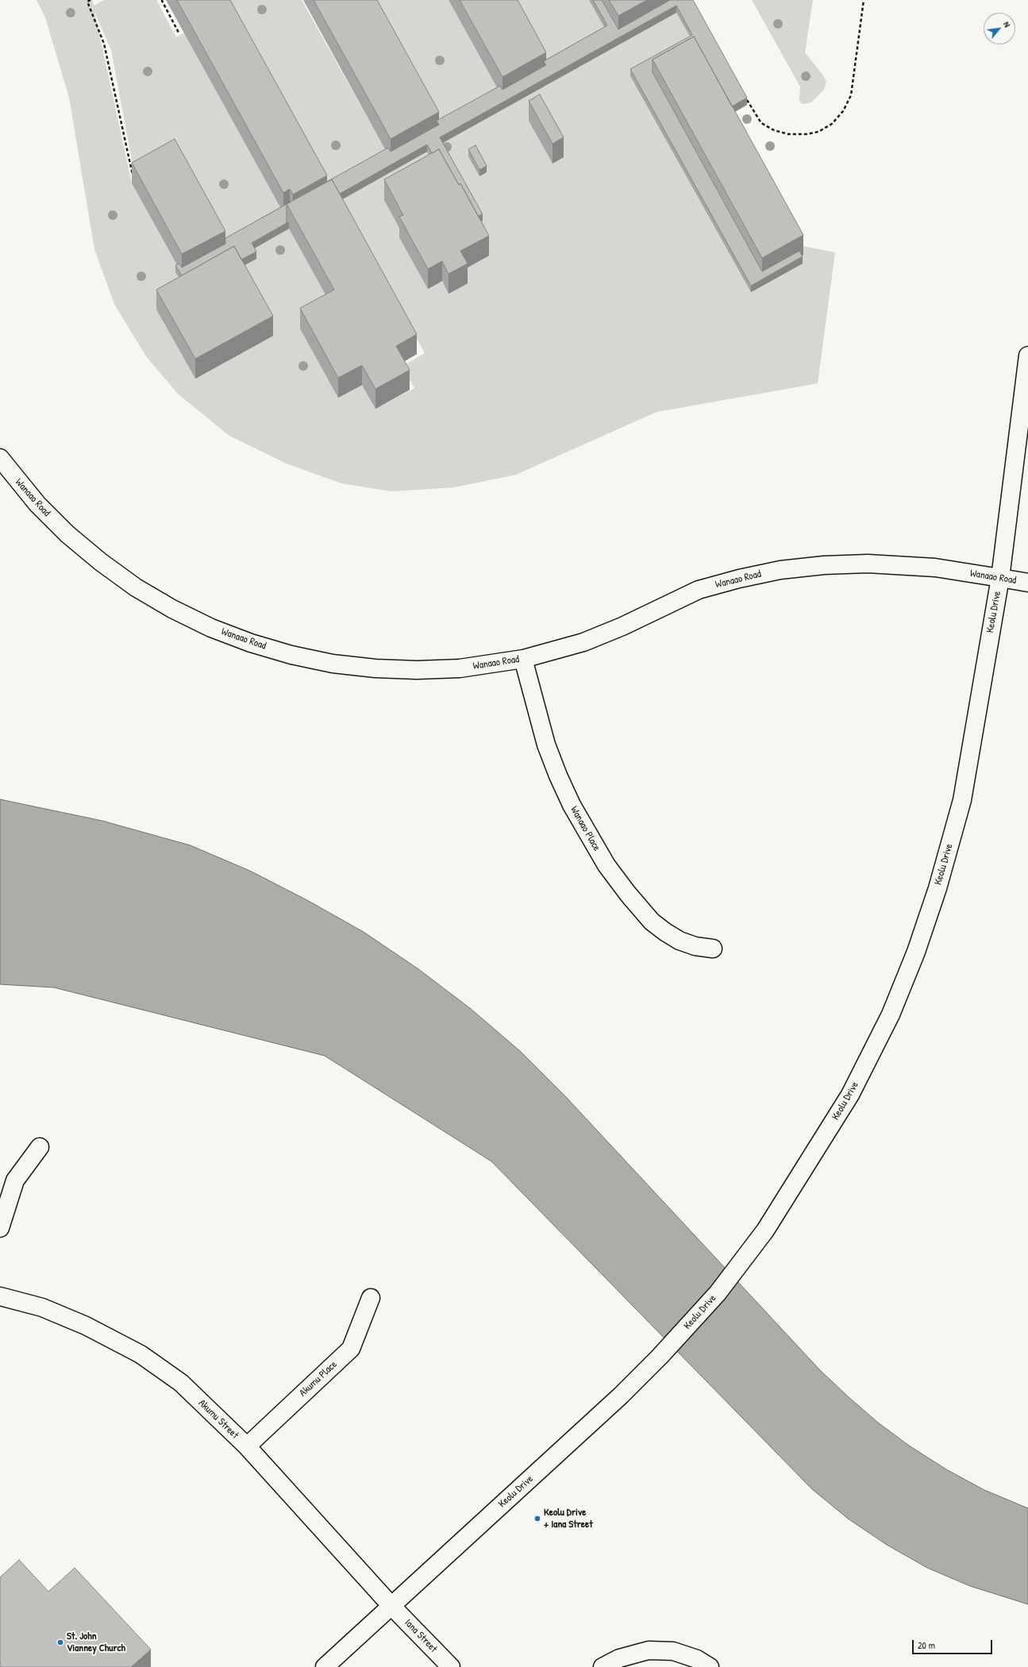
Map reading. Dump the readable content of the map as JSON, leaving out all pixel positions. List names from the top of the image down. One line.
{"streets":{"street":["Wanaao Road","Keolu Drive","Wanaao Place","Akumu Place","Akumu Street","Iana Street"]},"crossings":[["Wanaao Road","Keolu Drive"],["Wanaao Road","Wanaao Place"],["Keolu Drive","Akumu Street"],["Keolu Drive","Iana Street"],["Akumu Place","Akumu Street"],["Akumu Street","Iana Street"]],"places":["Keolu Drive + Iana Street","St. John Vianney Church"],"scale_bar":"20 m","north":"top right"}
